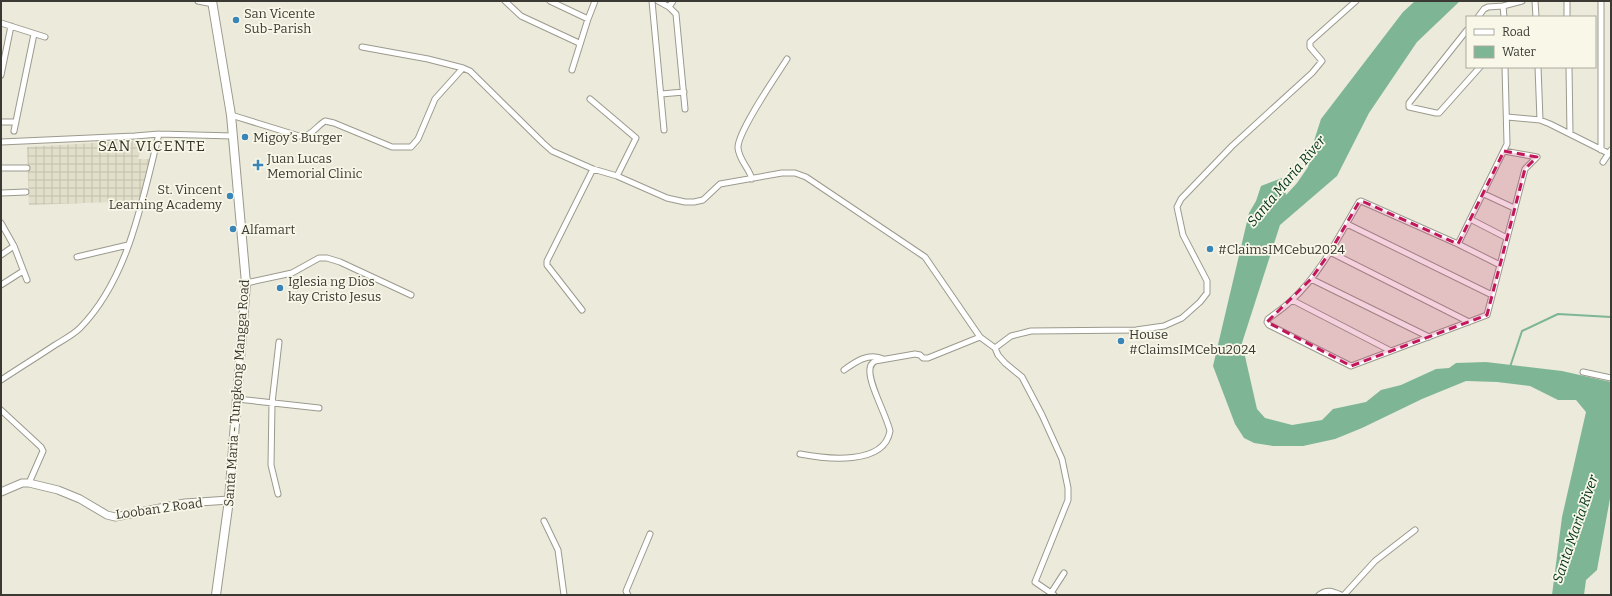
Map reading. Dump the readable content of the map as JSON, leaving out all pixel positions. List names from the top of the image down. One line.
{"streets":{"main road":["Santa Maria - Tungkong Mangga Road"],"street":["Looban 2 Road"]},"crossings":[["Santa Maria - Tungkong Mangga Road","Looban 2 Road"]],"districts":["SAN VICENTE"],"water":["Santa Maria River"],"places":{"other":["San Vicente Sub-Parish","Migoy’s Burger","St. Vincent Learning Academy","Alfamart","#ClaimsIMCebu2024","Iglesia ng Dios kay Cristo Jesus","House #ClaimsIMCebu2024"],"health":["Juan Lucas Memorial Clinic"]},"legend":["Road","Water"]}
